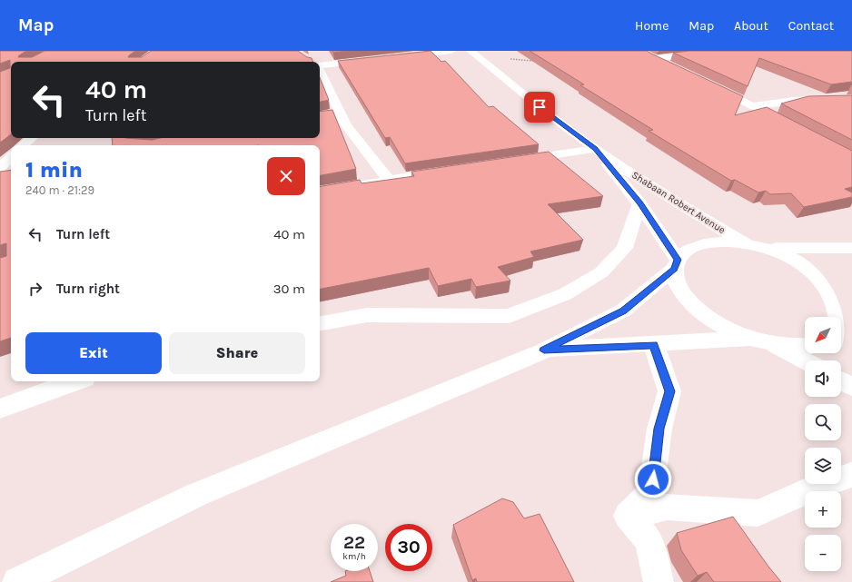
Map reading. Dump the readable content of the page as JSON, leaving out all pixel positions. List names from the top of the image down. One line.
{"streets":{"main road":["Shabaan Robert Avenue"]},"north":"bottom left","page":{"header":"Map","nav":["Home","Map","About","Contact"],"turn":["40 m","Turn left"],"heading":["1 min","240 m · 21:29"],"list":[{"name":"Turn left","value":"40 m"},{"name":"Turn right","value":"30 m"}],"map_buttons":["+","−"],"buttons":["Exit","Share"],"speed":"22 km/h","limit":"30"}}
